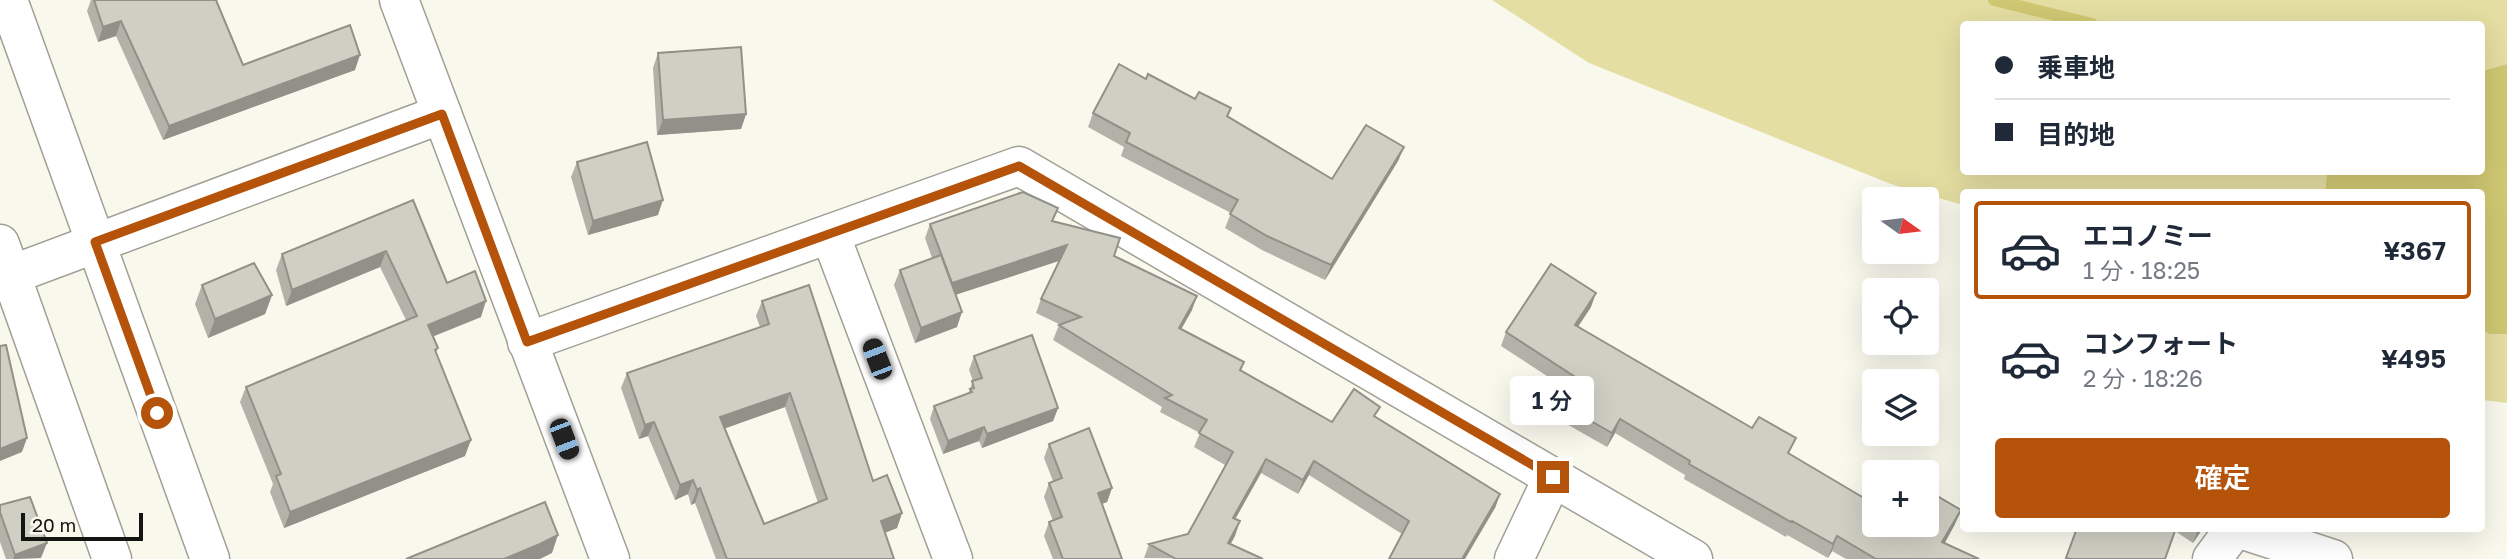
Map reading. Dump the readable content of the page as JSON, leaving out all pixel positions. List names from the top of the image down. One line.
{"scale_bar":"20 m","north":"right","page":{"banner":["乗車地","目的地"],"map_buttons":"+","list":[{"name":"エコノミー","note":"1 分 · 18:25","value":"¥367"},{"name":"コンフォート","note":"2 分 · 18:26","value":"¥495"}],"bubble":"1 分","buttons":"確定","scale":"20 m"}}
